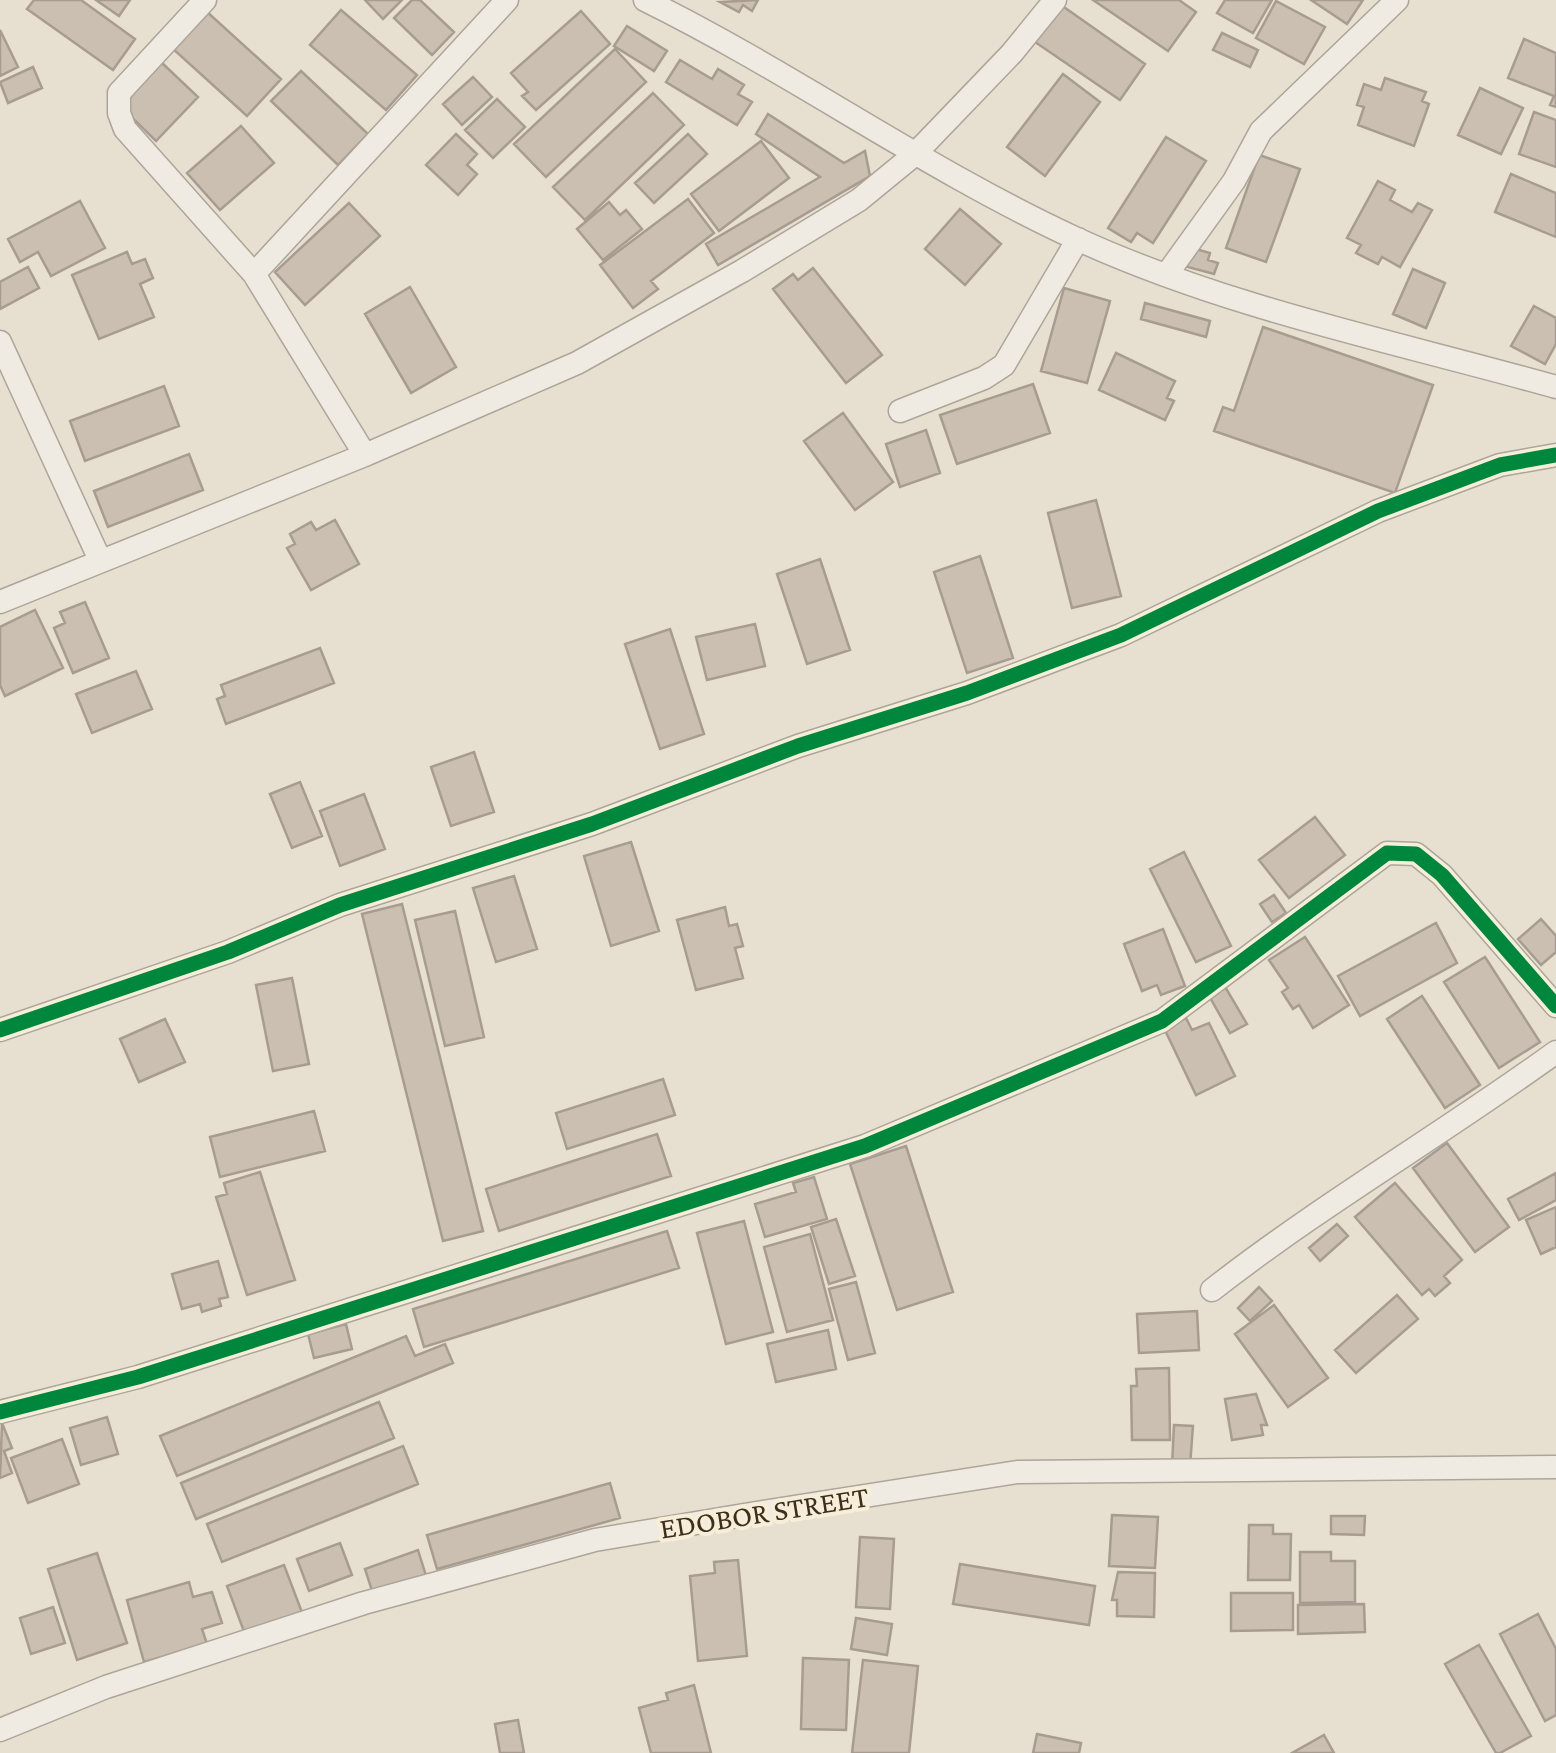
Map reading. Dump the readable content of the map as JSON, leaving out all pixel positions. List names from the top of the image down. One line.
{"streets":{"street":["EDOBOR STREET"]}}
